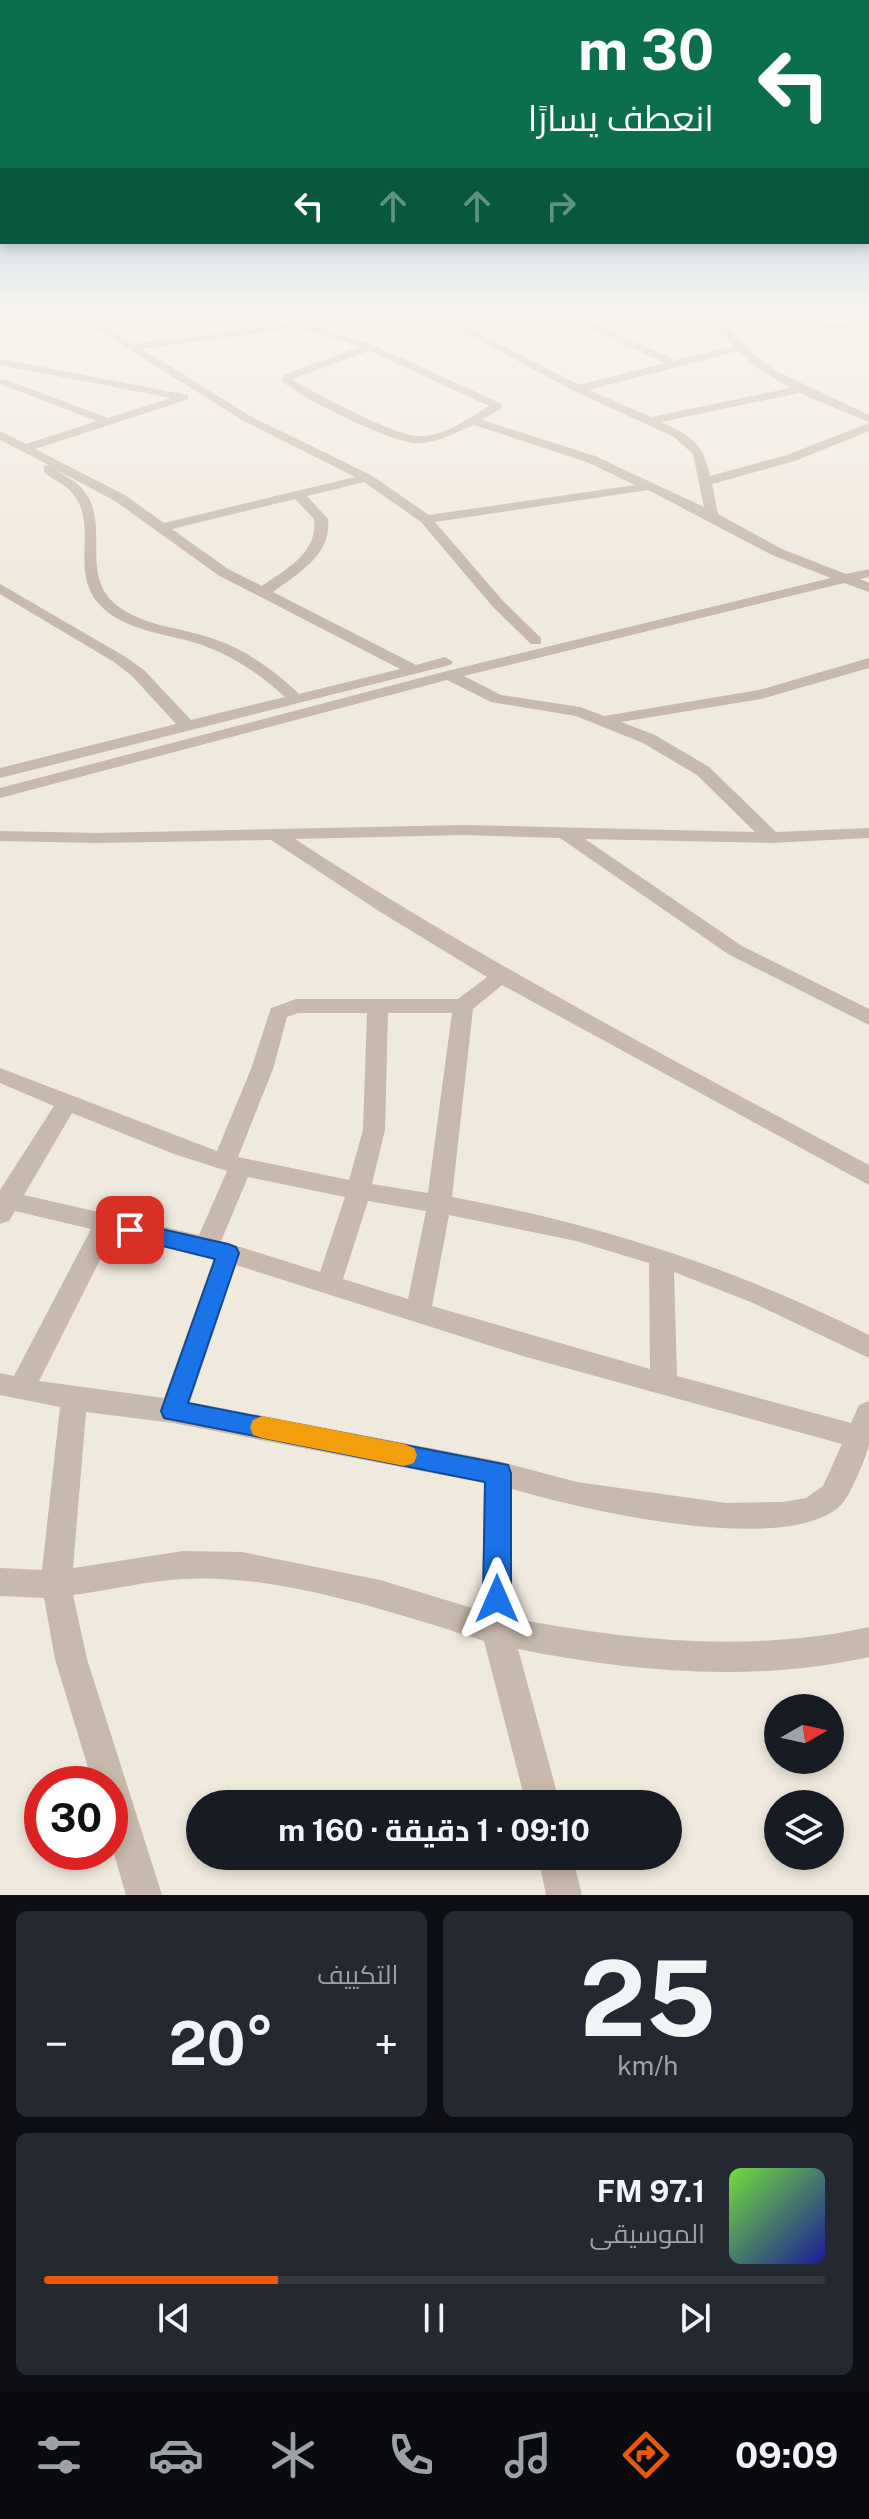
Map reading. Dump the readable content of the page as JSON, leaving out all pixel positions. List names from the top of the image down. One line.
{"north":"right","page":{"turn":["30 m","انعطف يسارًا"],"limit":"30","trip":"09:10 · 1 دقيقة · 160 m","tile":[["25","km/h"],"التكييف"],"heat":["−","20°","+"],"song":["97.1 FM","الموسيقى"],"tabs":"09:09"}}
